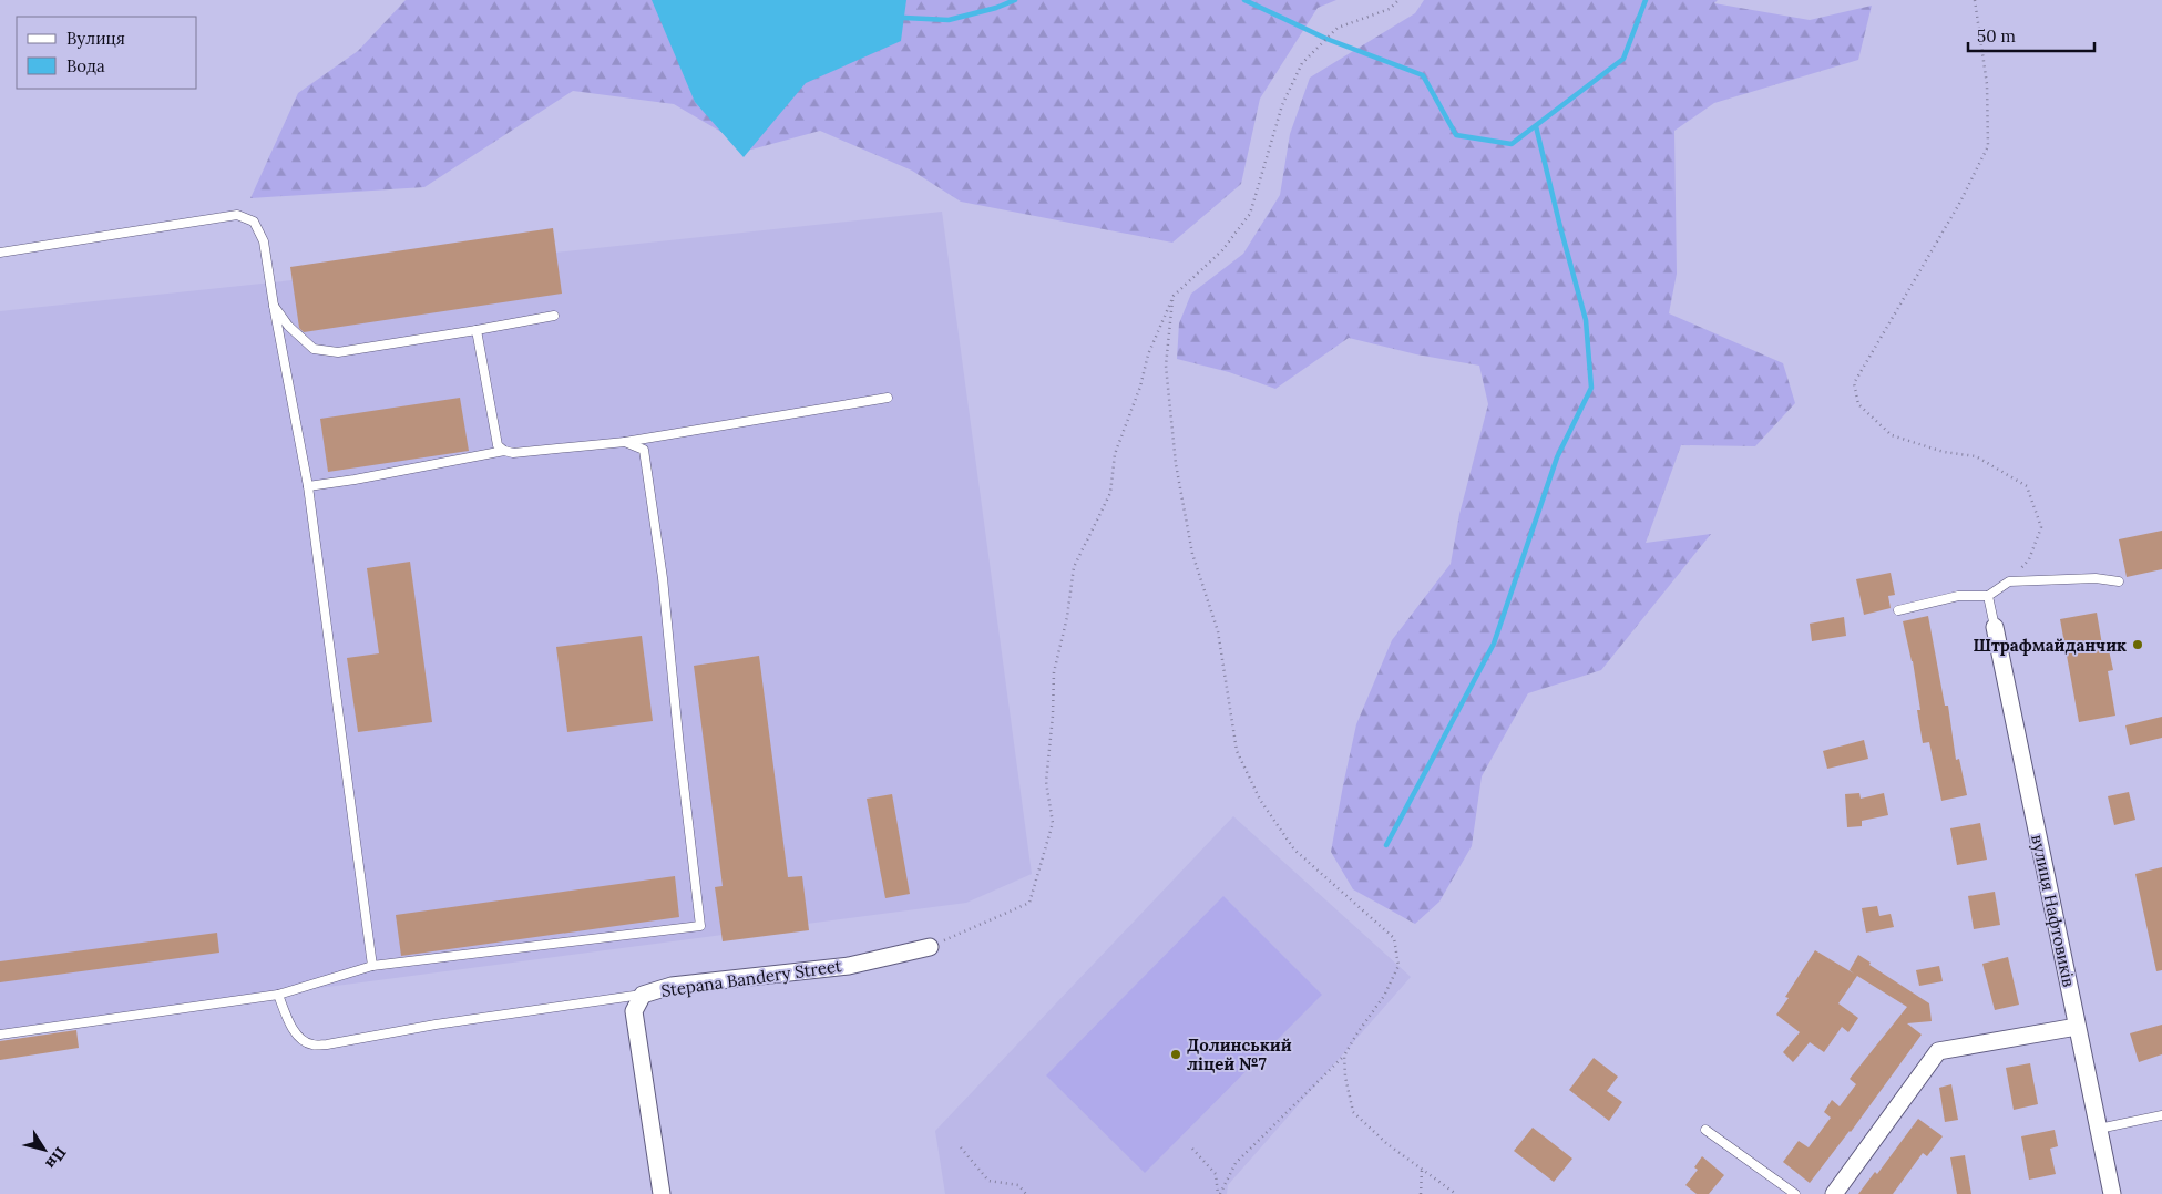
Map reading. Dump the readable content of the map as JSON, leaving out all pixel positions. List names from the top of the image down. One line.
{"streets":{"street":["вулиця Нафтовиків","Stepana Bandery Street"]},"places":["Штрафмайданчик","Долинський ліцей №7"],"legend":["Вулиця","Вода"],"scale_bar":"50 m","north":"bottom right"}
